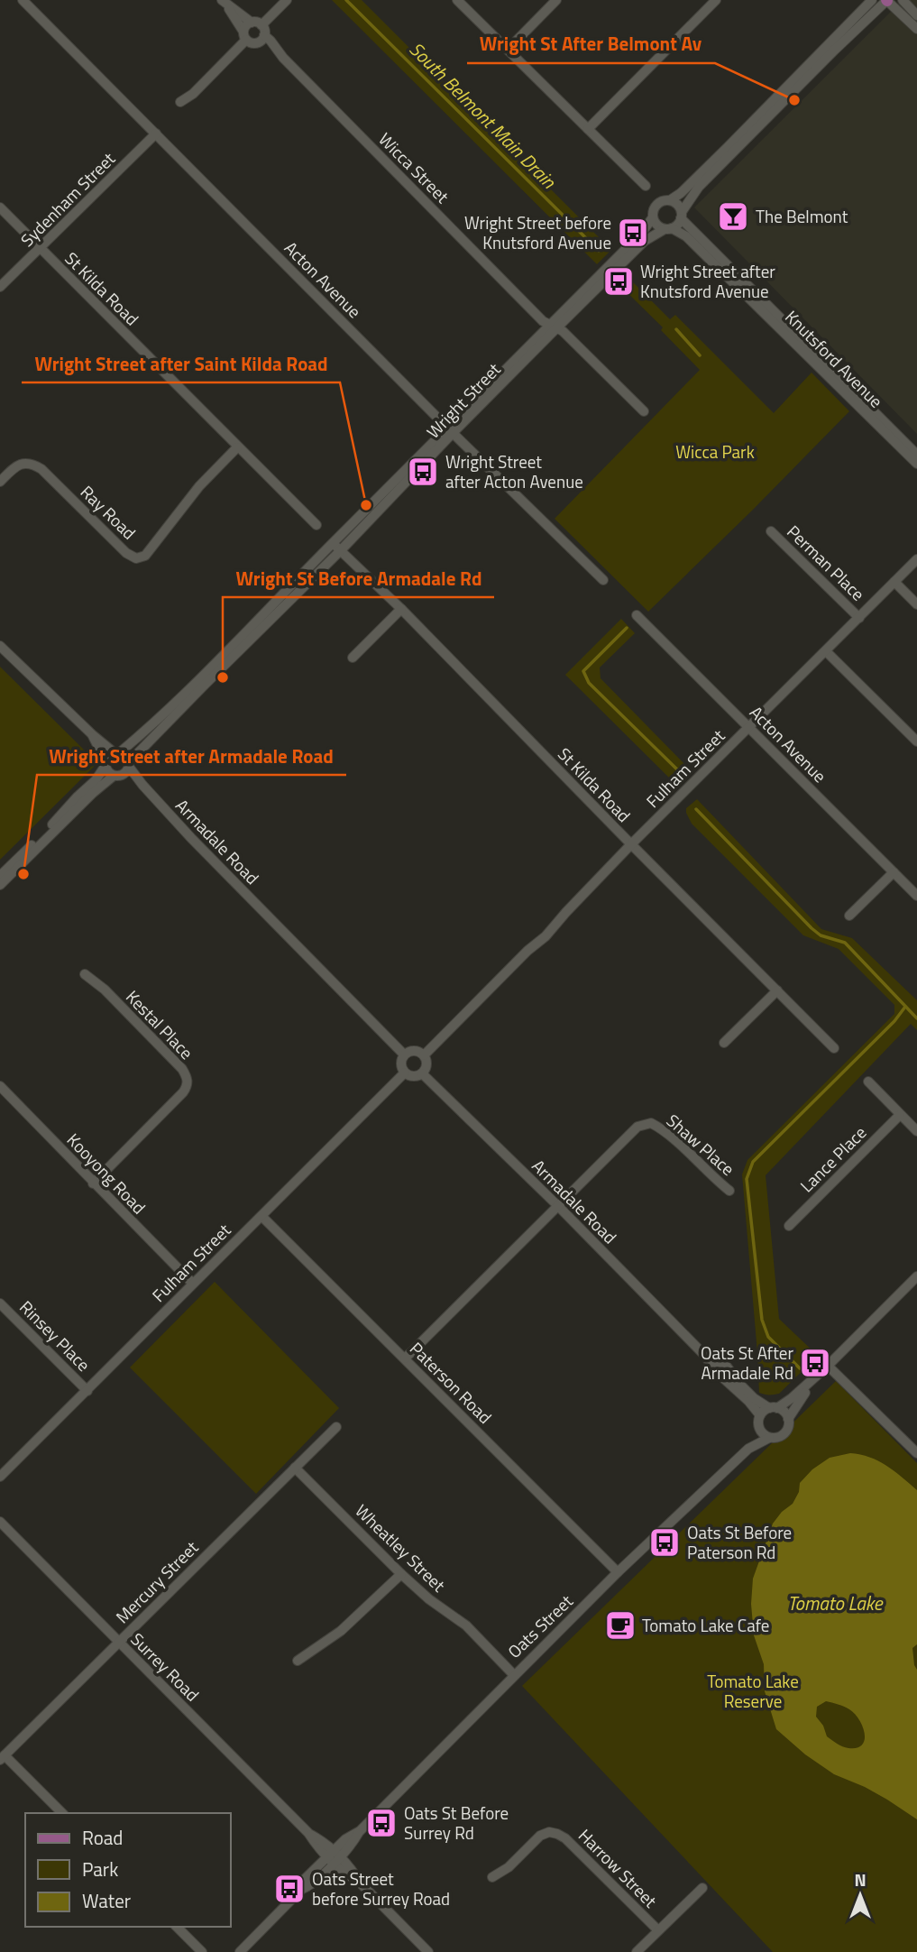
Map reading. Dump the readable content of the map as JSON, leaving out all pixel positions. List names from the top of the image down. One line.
{"streets":{"street":["Wicca Street","Sydenham Street","Acton Avenue","St Kilda Road","Knutsford Avenue","Wright Street","Ray Road","Perman Place","Fulham Street","Armadale Road","Kestal Place","Shaw Place","Lance Place","Kooyong Road","Rinsey Place","Paterson Road","Wheatley Street","Mercury Street","Oats Street","Surrey Road","Harrow Street"]},"crossings":[["Wicca Street","Wright Street"],["Sydenham Street","Acton Avenue"],["Sydenham Street","St Kilda Road"],["Acton Avenue","Wright Street"],["Acton Avenue","Fulham Street"],["St Kilda Road","Wright Street"],["St Kilda Road","Ray Road"],["St Kilda Road","Fulham Street"],["Knutsford Avenue","Wright Street"],["Wright Street","Armadale Road"],["Perman Place","Fulham Street"],["Fulham Street","Armadale Road"],["Fulham Street","Kooyong Road"],["Fulham Street","Rinsey Place"],["Fulham Street","Paterson Road"],["Armadale Road","Shaw Place"],["Armadale Road","Oats Street"],["Kestal Place","Kooyong Road"],["Paterson Road","Oats Street"],["Wheatley Street","Mercury Street"],["Wheatley Street","Oats Street"],["Mercury Street","Surrey Road"],["Oats Street","Surrey Road"]],"water":["South Belmont Main Drain","Tomato Lake"],"parks":["Wicca Park","Tomato Lake Reserve"],"places":{"other":["Wright St After Belmont Av","Wright Street after Saint Kilda Road","Wright St Before Armadale Rd","Wright Street after Armadale Road"],"bar":["The Belmont"],"bus stop":["Wright Street before Knutsford Avenue","Wright Street after Knutsford Avenue","Wright Street after Acton Avenue","Oats St After Armadale Rd","Oats St Before Paterson Rd","Oats St Before Surrey Rd","Oats Street before Surrey Road"],"cafe":["Tomato Lake Cafe"]},"legend":["Road","Park","Water"],"north":"top"}
